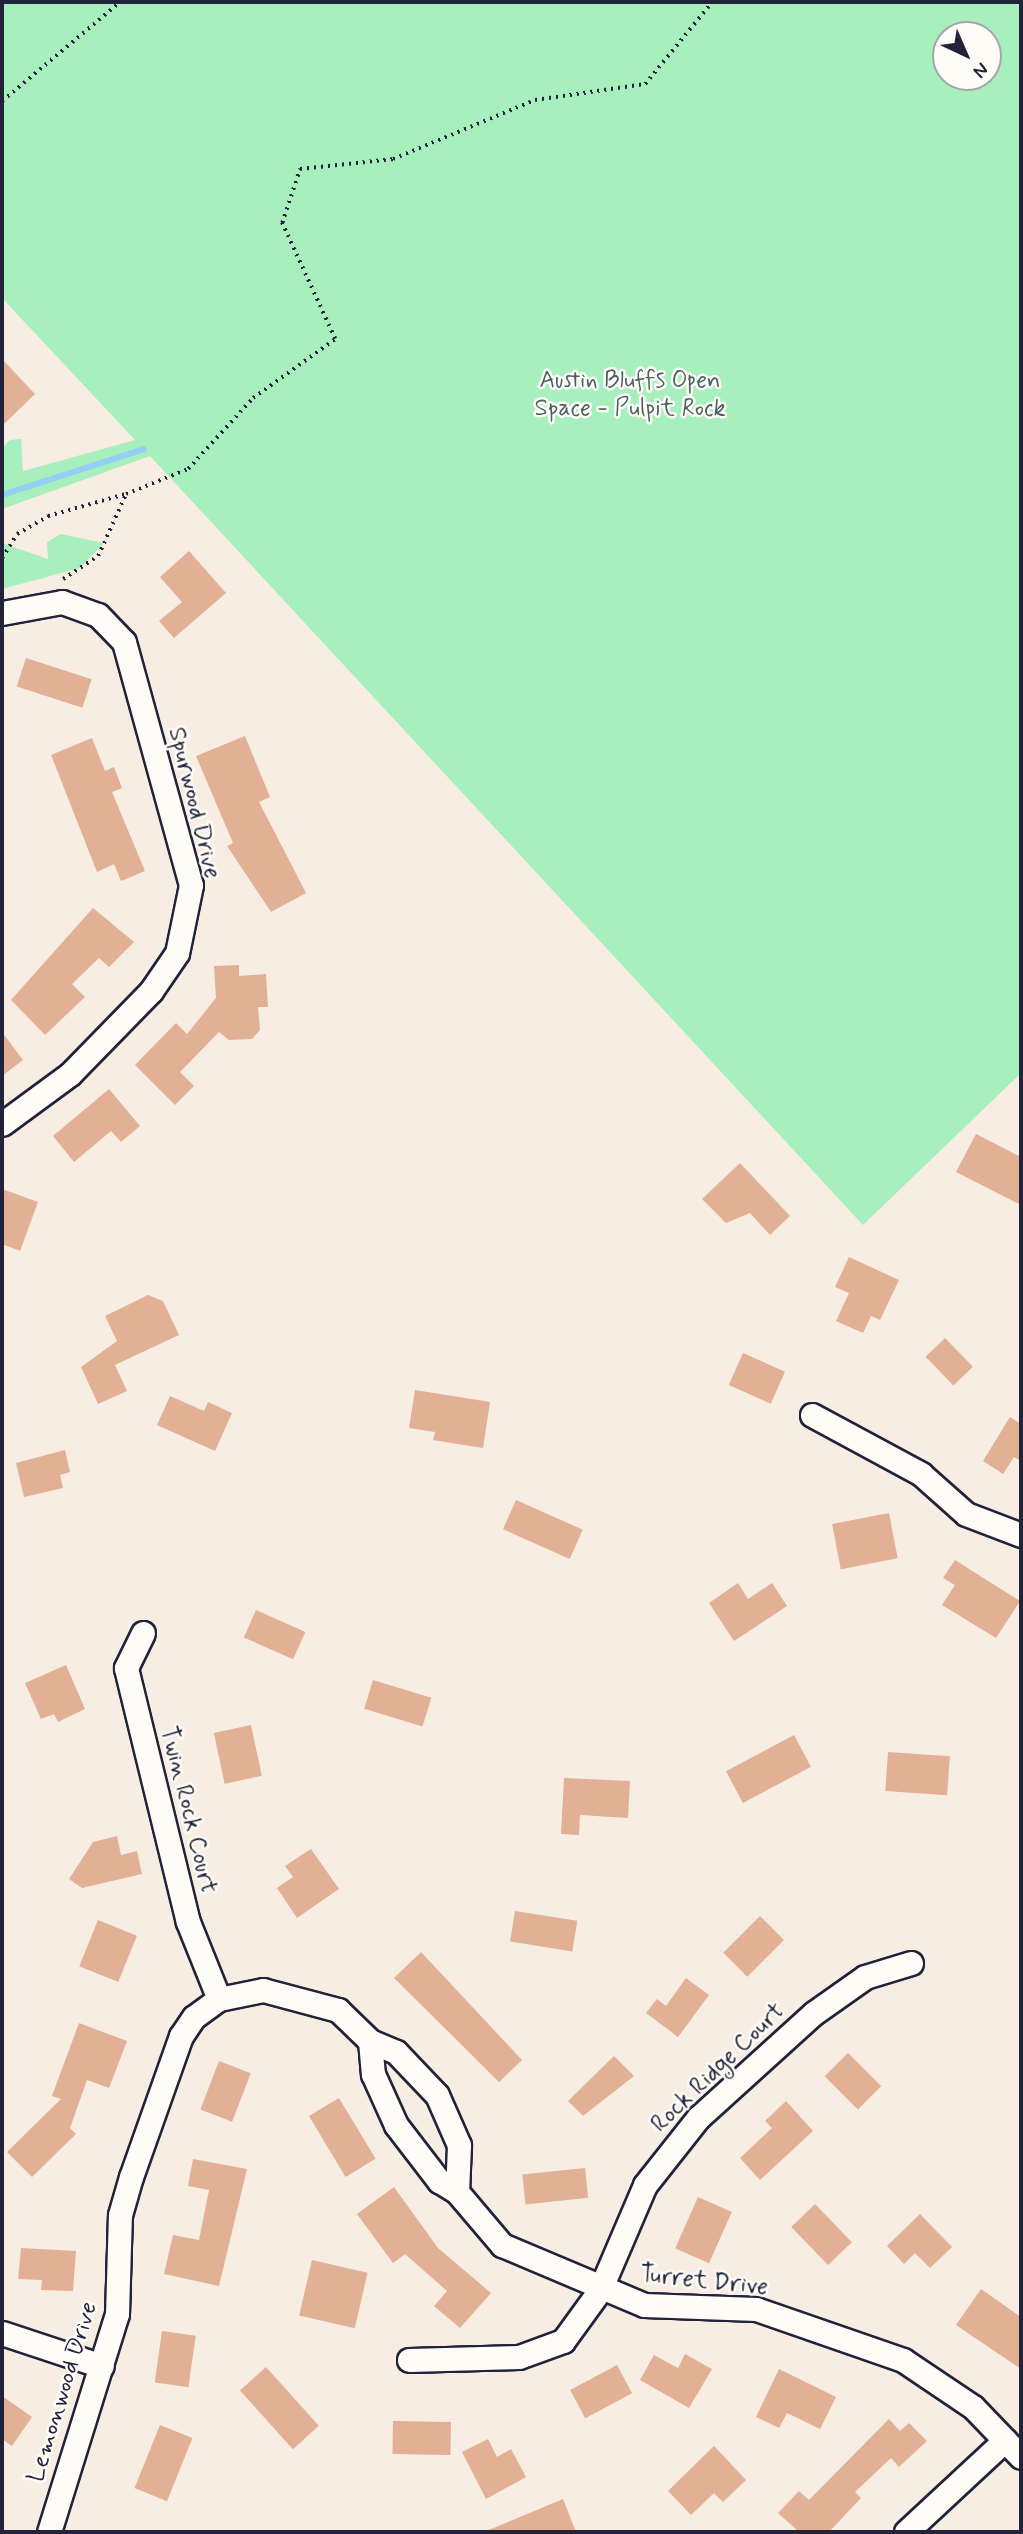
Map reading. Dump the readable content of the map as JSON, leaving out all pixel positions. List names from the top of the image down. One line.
{"streets":{"street":["Spurwood Drive","Twin Rock Court","Rock Ridge Court","Turret Drive","Lemonwood Drive"]},"crossings":[["Twin Rock Court","Lemonwood Drive"],["Rock Ridge Court","Turret Drive"]],"parks":["Austin Bluffs Open Space - Pulpit Rock"],"north":"bottom right"}
